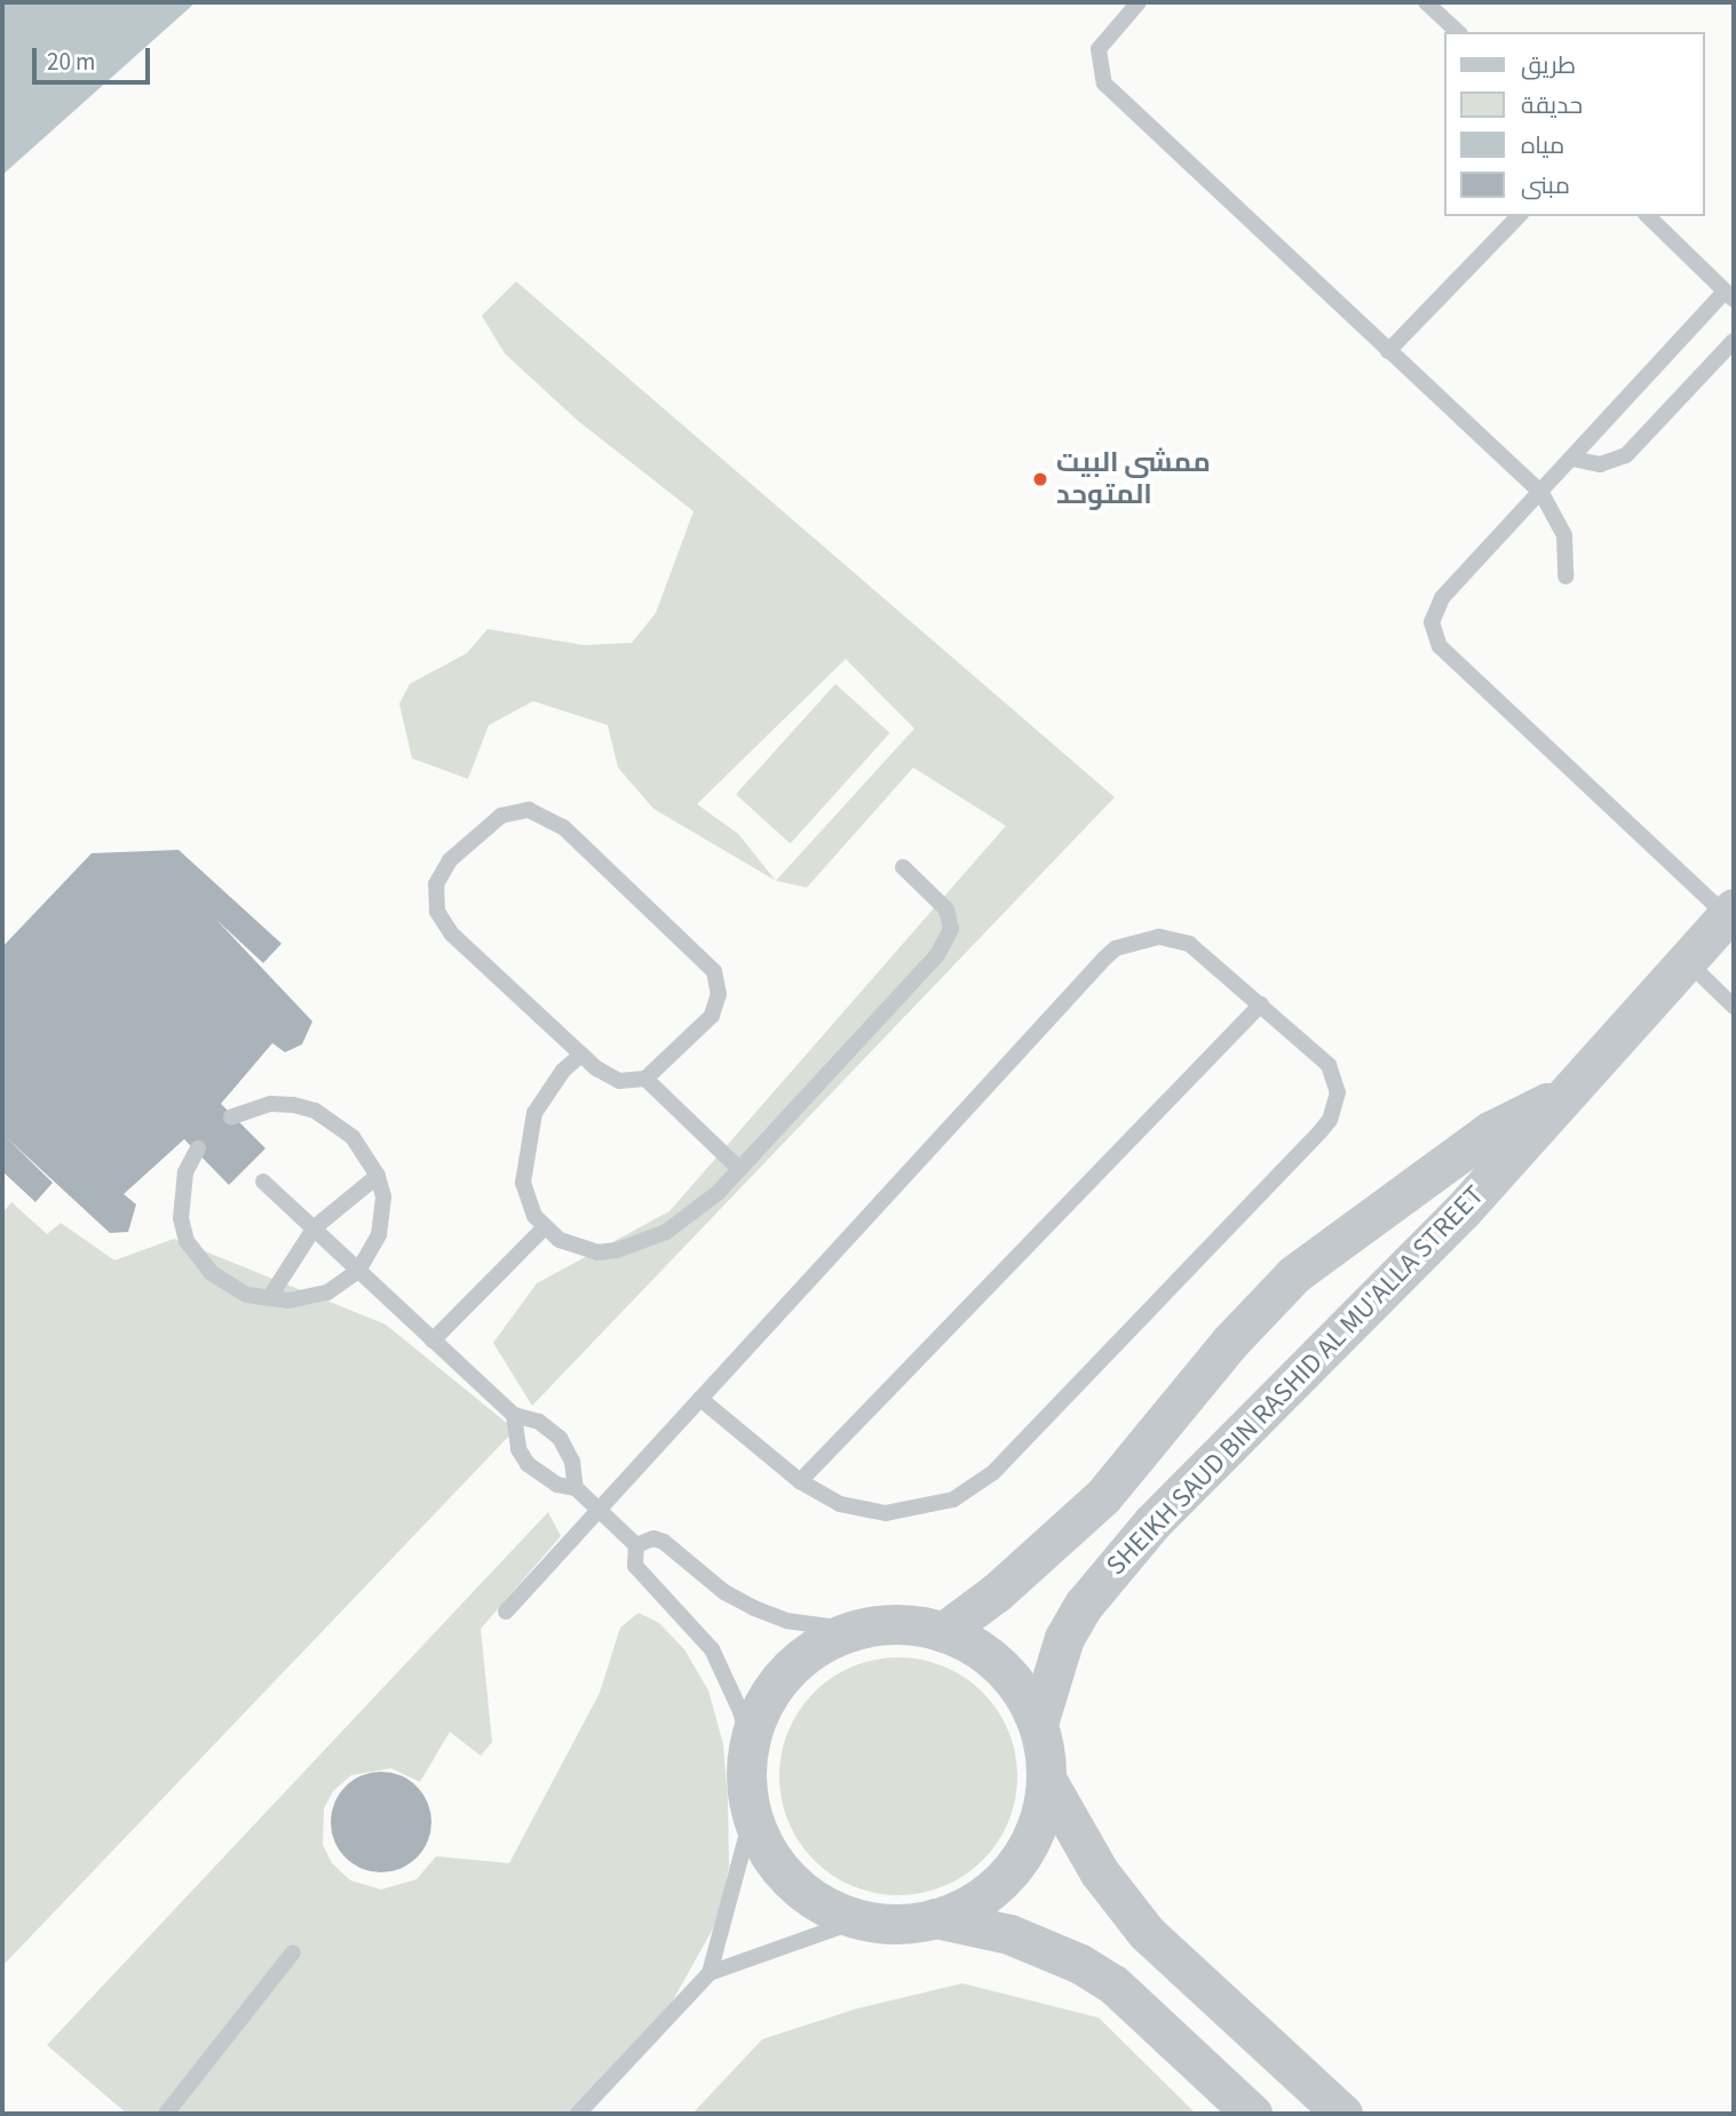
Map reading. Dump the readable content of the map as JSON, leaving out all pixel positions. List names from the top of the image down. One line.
{"streets":{"street":["SHEIKH SAUD BIN RASHID AL MU'ALLA STREET"]},"places":["ممشى البيت المتوحد"],"legend":["طريق","حديقة","مياه","مبنى"],"scale_bar":"20 m"}
